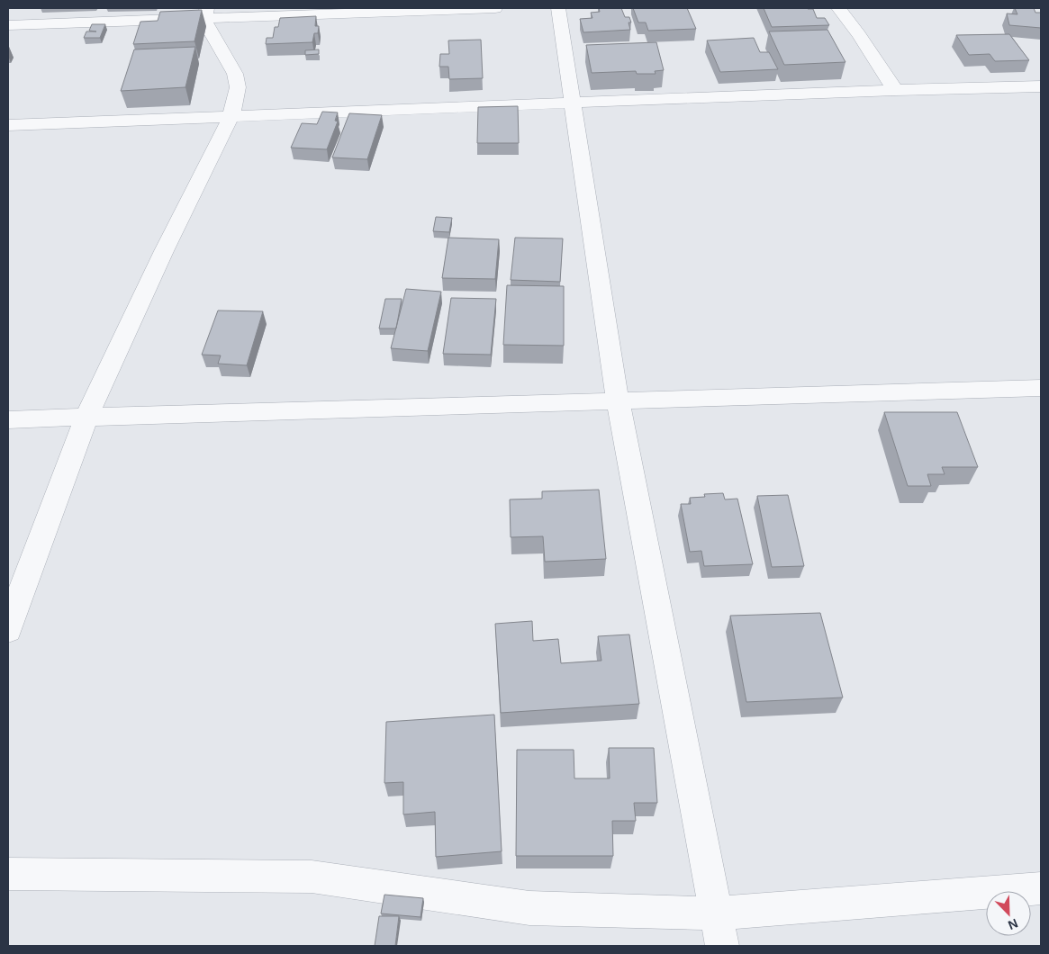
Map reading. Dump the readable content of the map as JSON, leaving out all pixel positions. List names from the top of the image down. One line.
{"north":"bottom right"}
